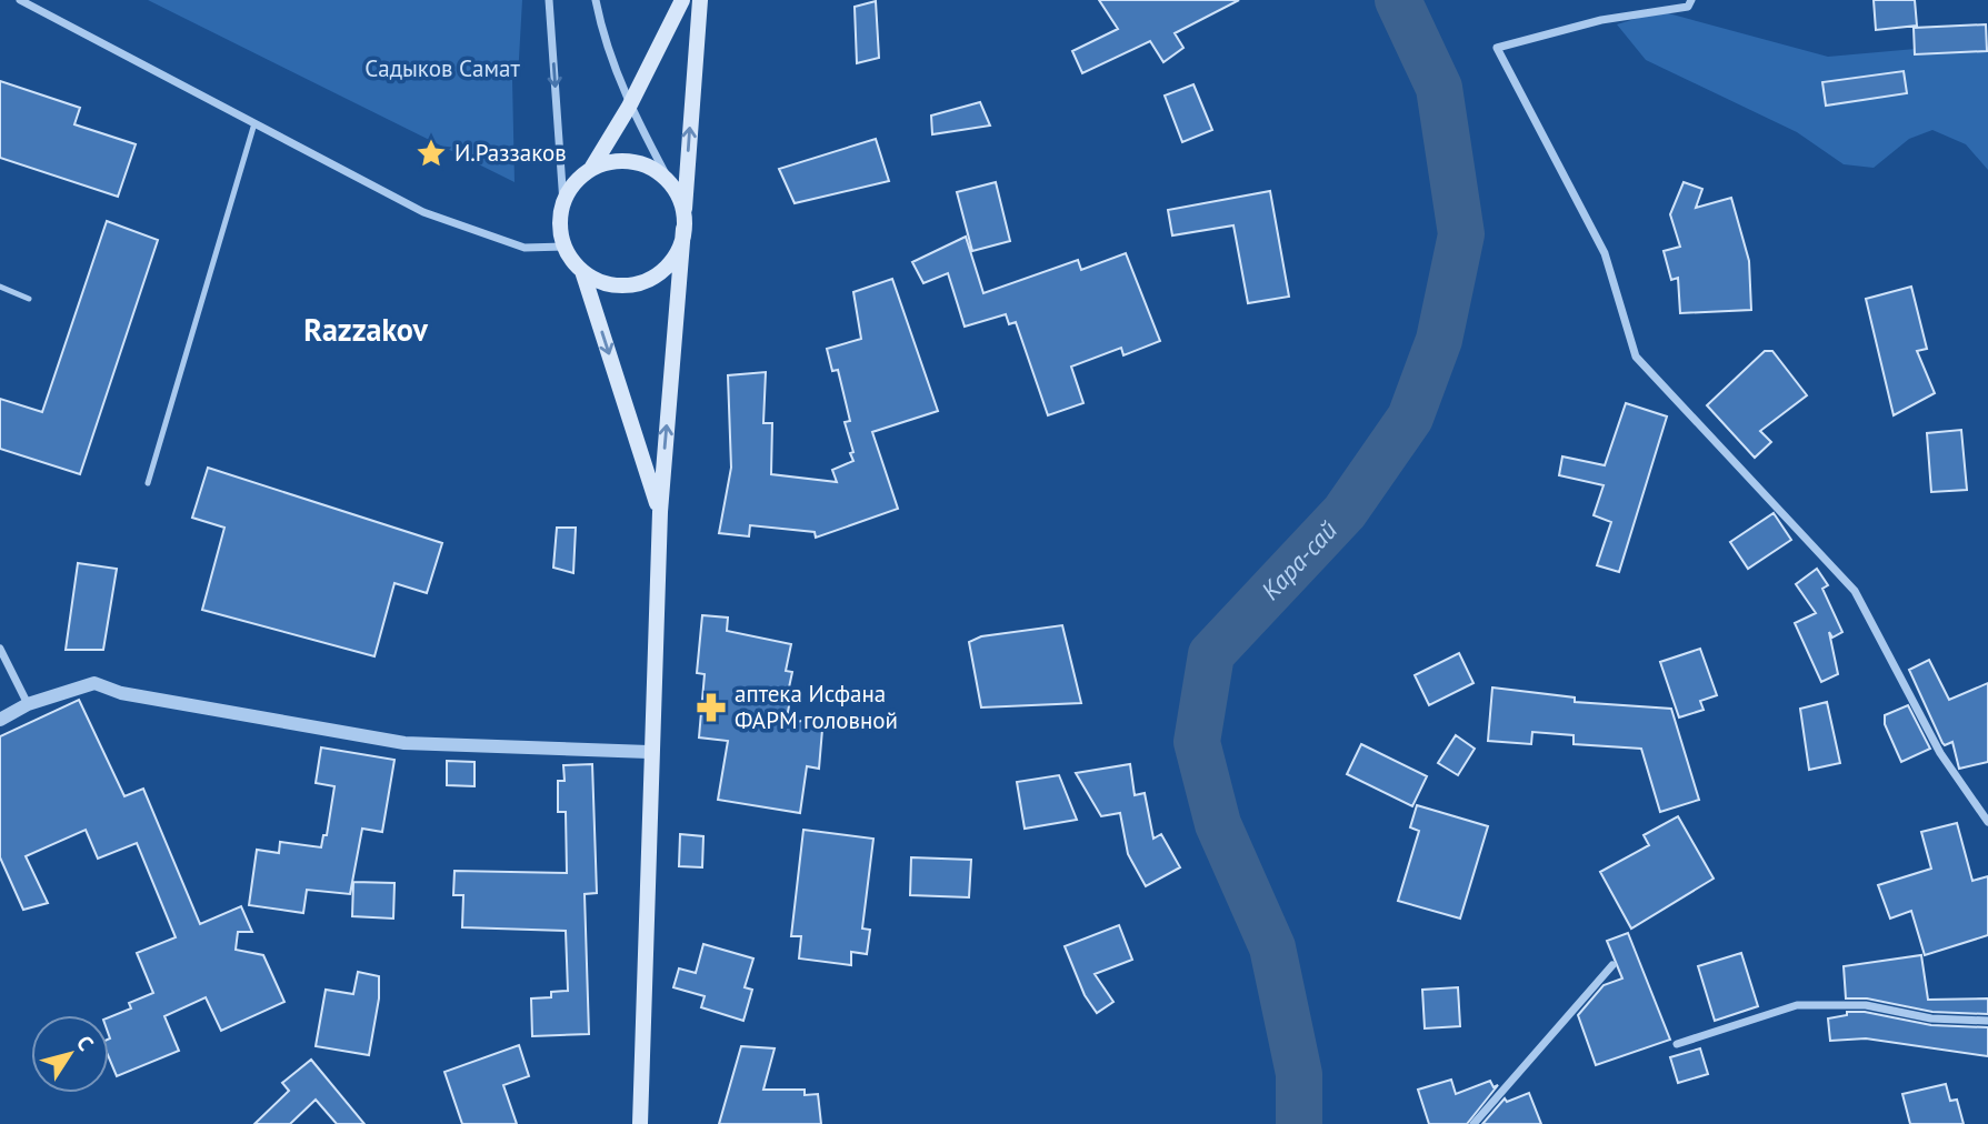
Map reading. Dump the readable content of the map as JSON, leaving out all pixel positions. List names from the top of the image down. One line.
{"districts":["Razzakov"],"water":["Кара-сай"],"parks":["Садыков Самат"],"places":{"place":["И.Раззаков"],"pharmacy":["аптека Исфана ФАРМ головной"]},"north":"top right"}
